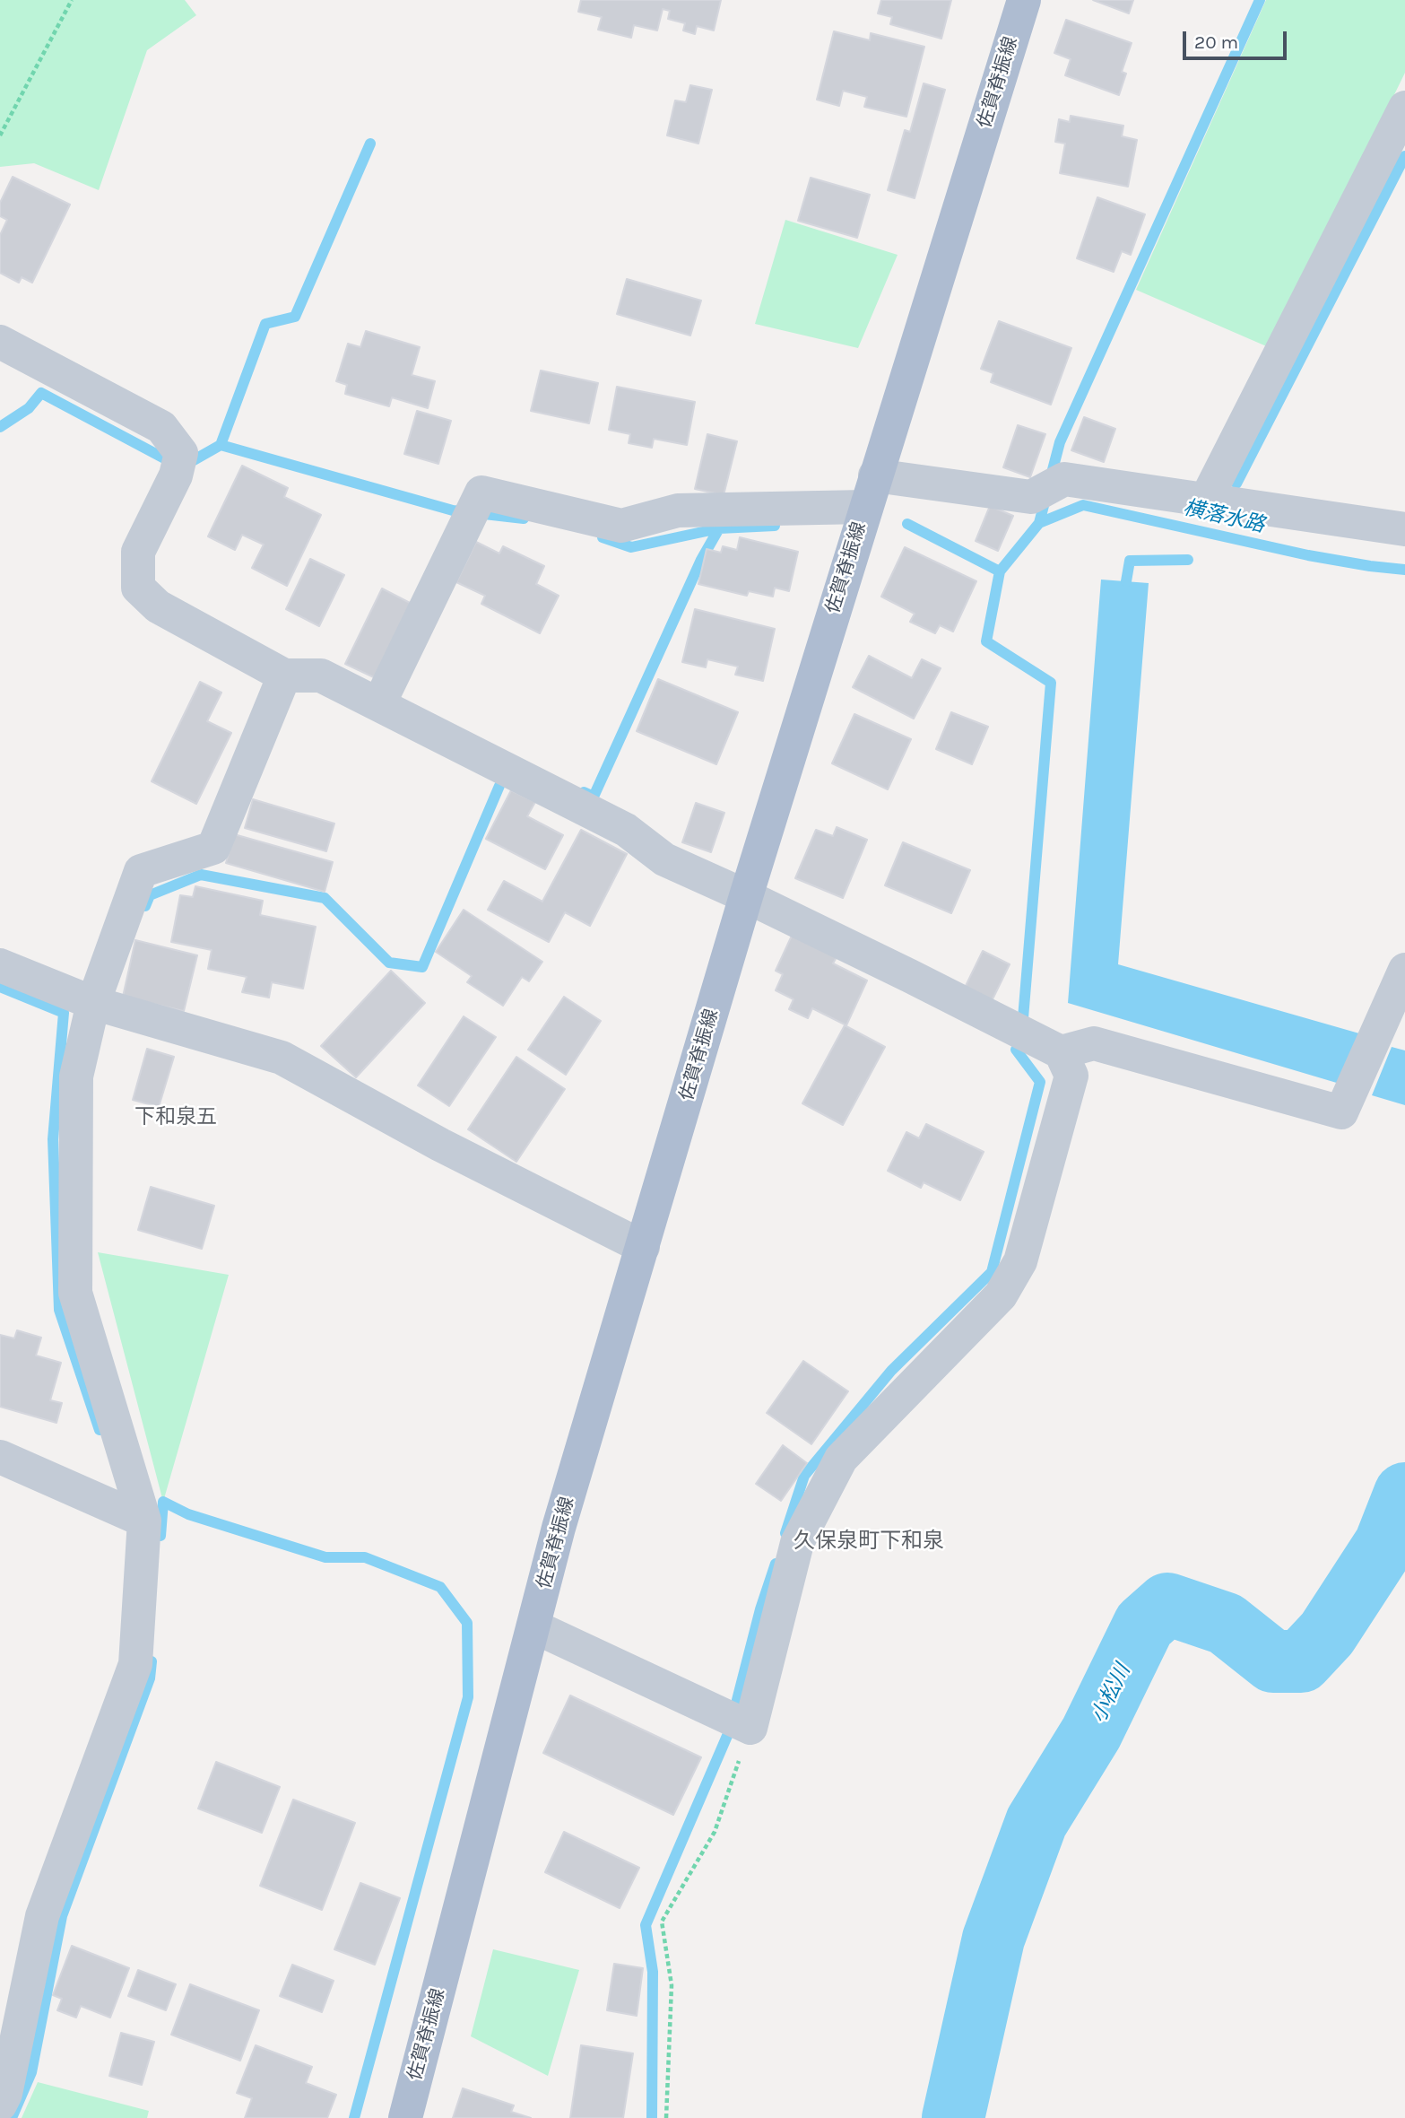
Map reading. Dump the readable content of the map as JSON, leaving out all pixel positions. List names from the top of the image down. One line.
{"streets":{"main road":["佐賀脊振線"]},"districts":["下和泉五","久保泉町下和泉"],"water":["横落水路","小松川"],"scale_bar":"20 m"}
